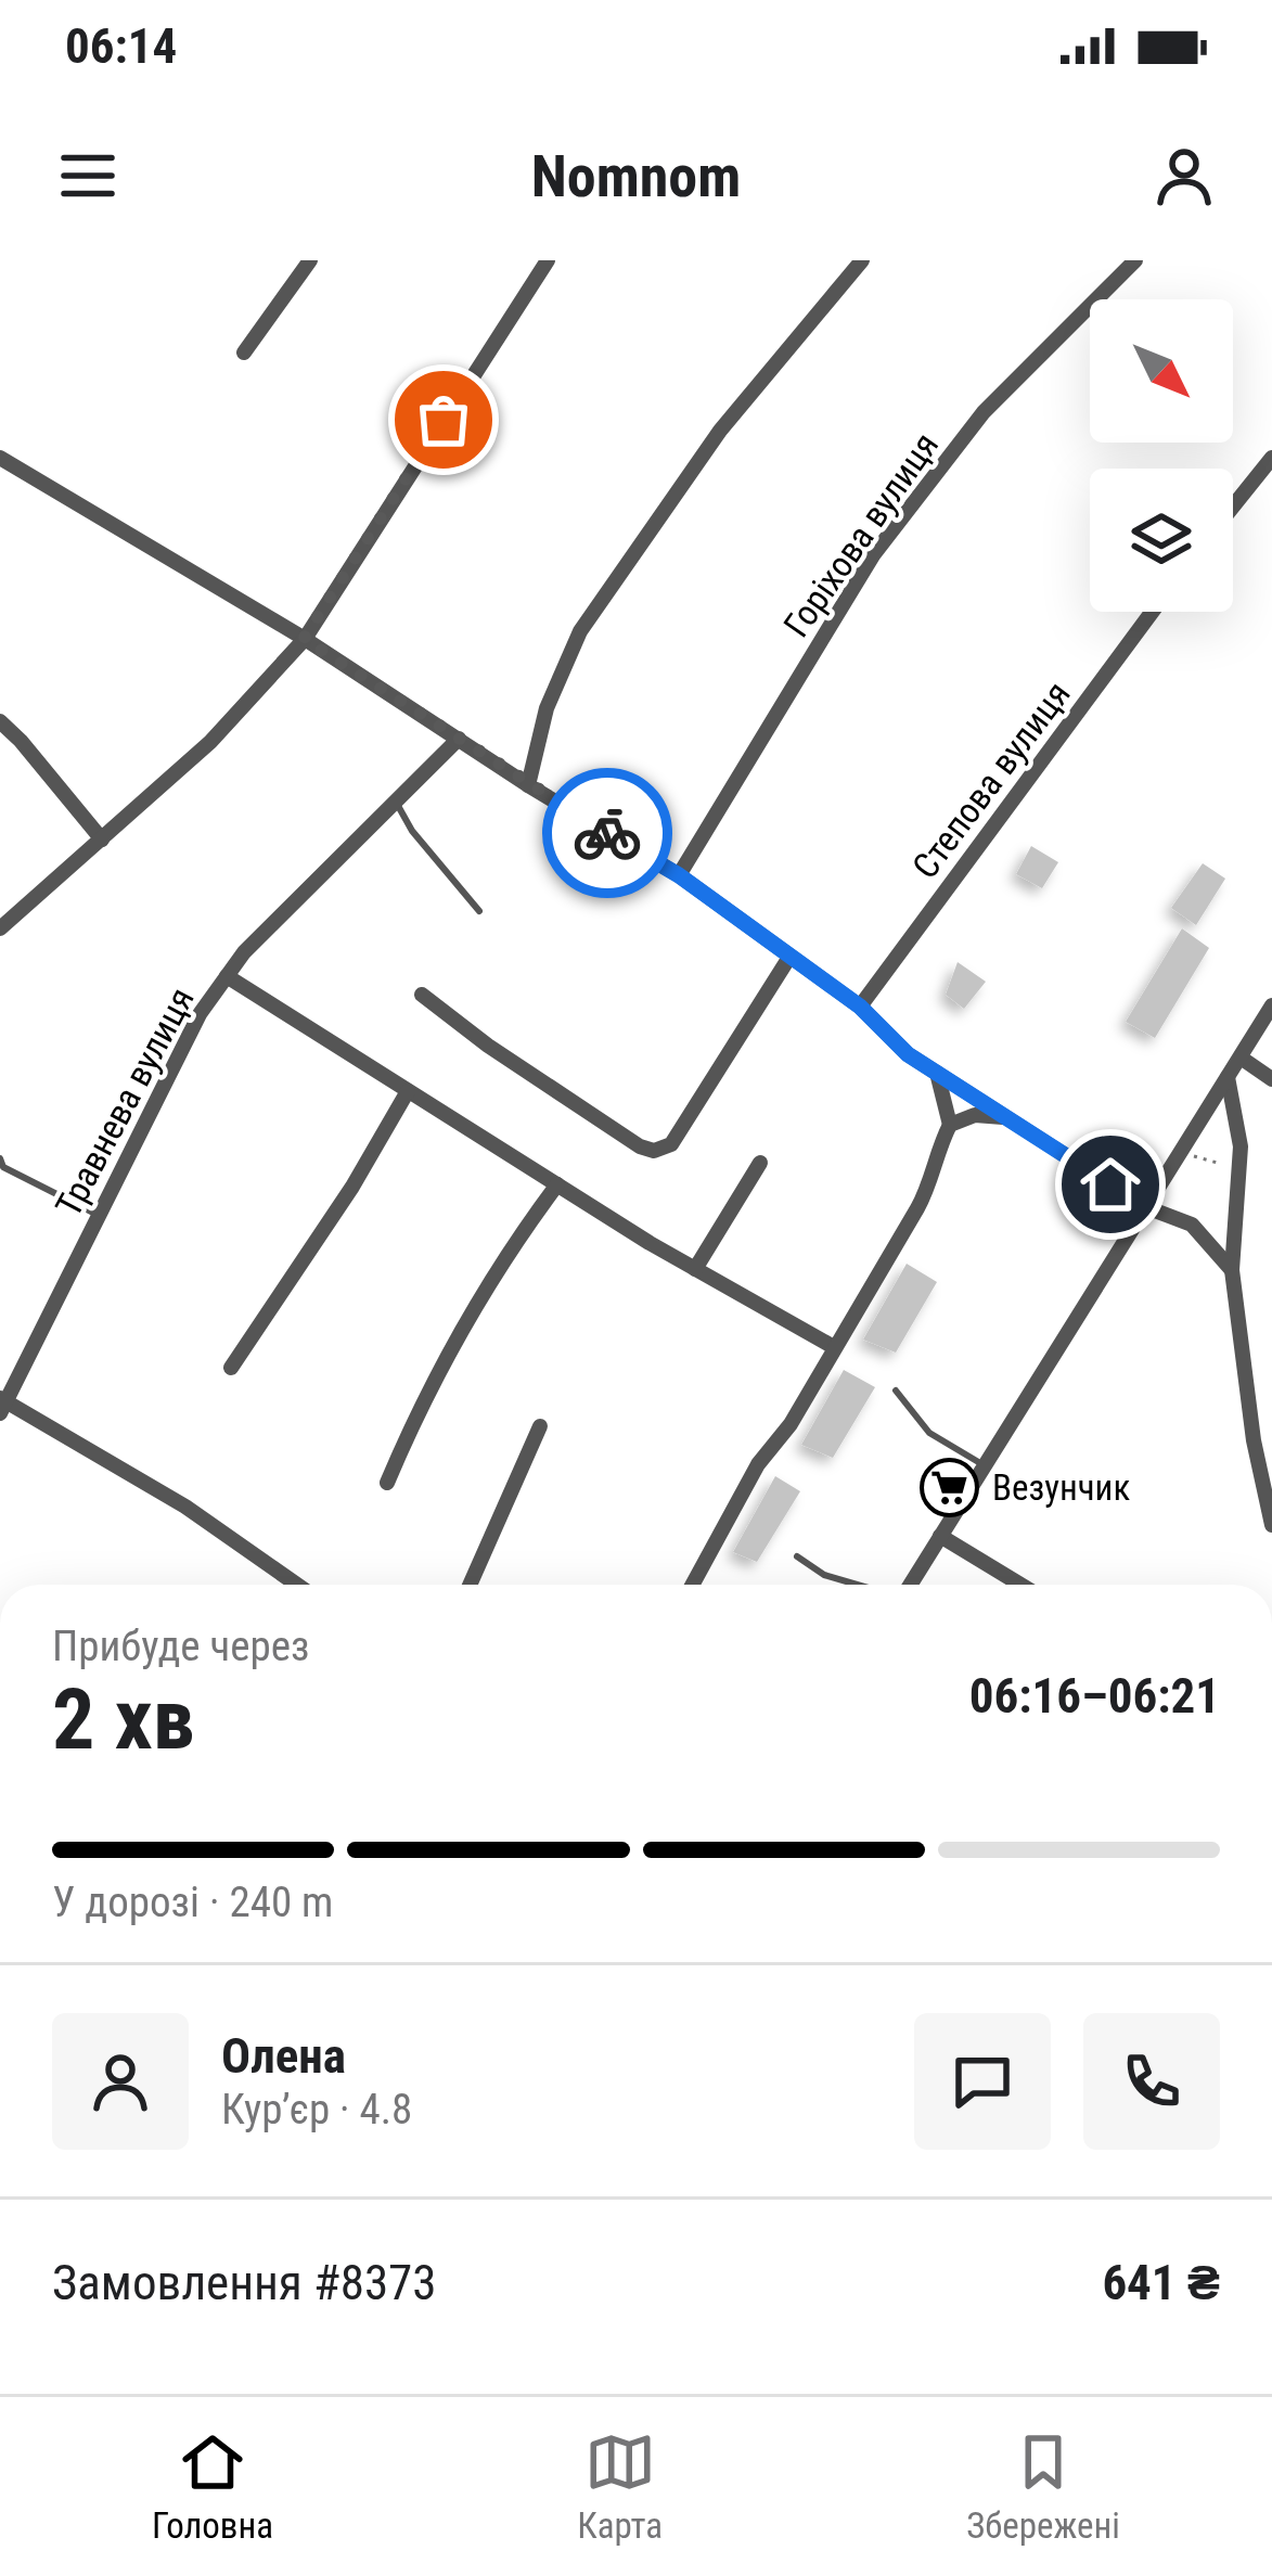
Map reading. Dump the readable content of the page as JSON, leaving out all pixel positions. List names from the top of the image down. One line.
{"streets":{"street":["Горіхова вулиця","Степова вулиця","Травнева вулиця"]},"places":{"supermarket":["Везунчик"]},"north":"bottom right","page":{"status":"06:14","header":"Nomnom","heading":["2 хв","Прибуде через","06:16–06:21"],"panel":["Олена","Кур’єр · 4.8","Замовлення #8373","641 ₴"],"bar":"У дорозі · 240 m","tabs":["Головна","Карта","Збережені"]}}
